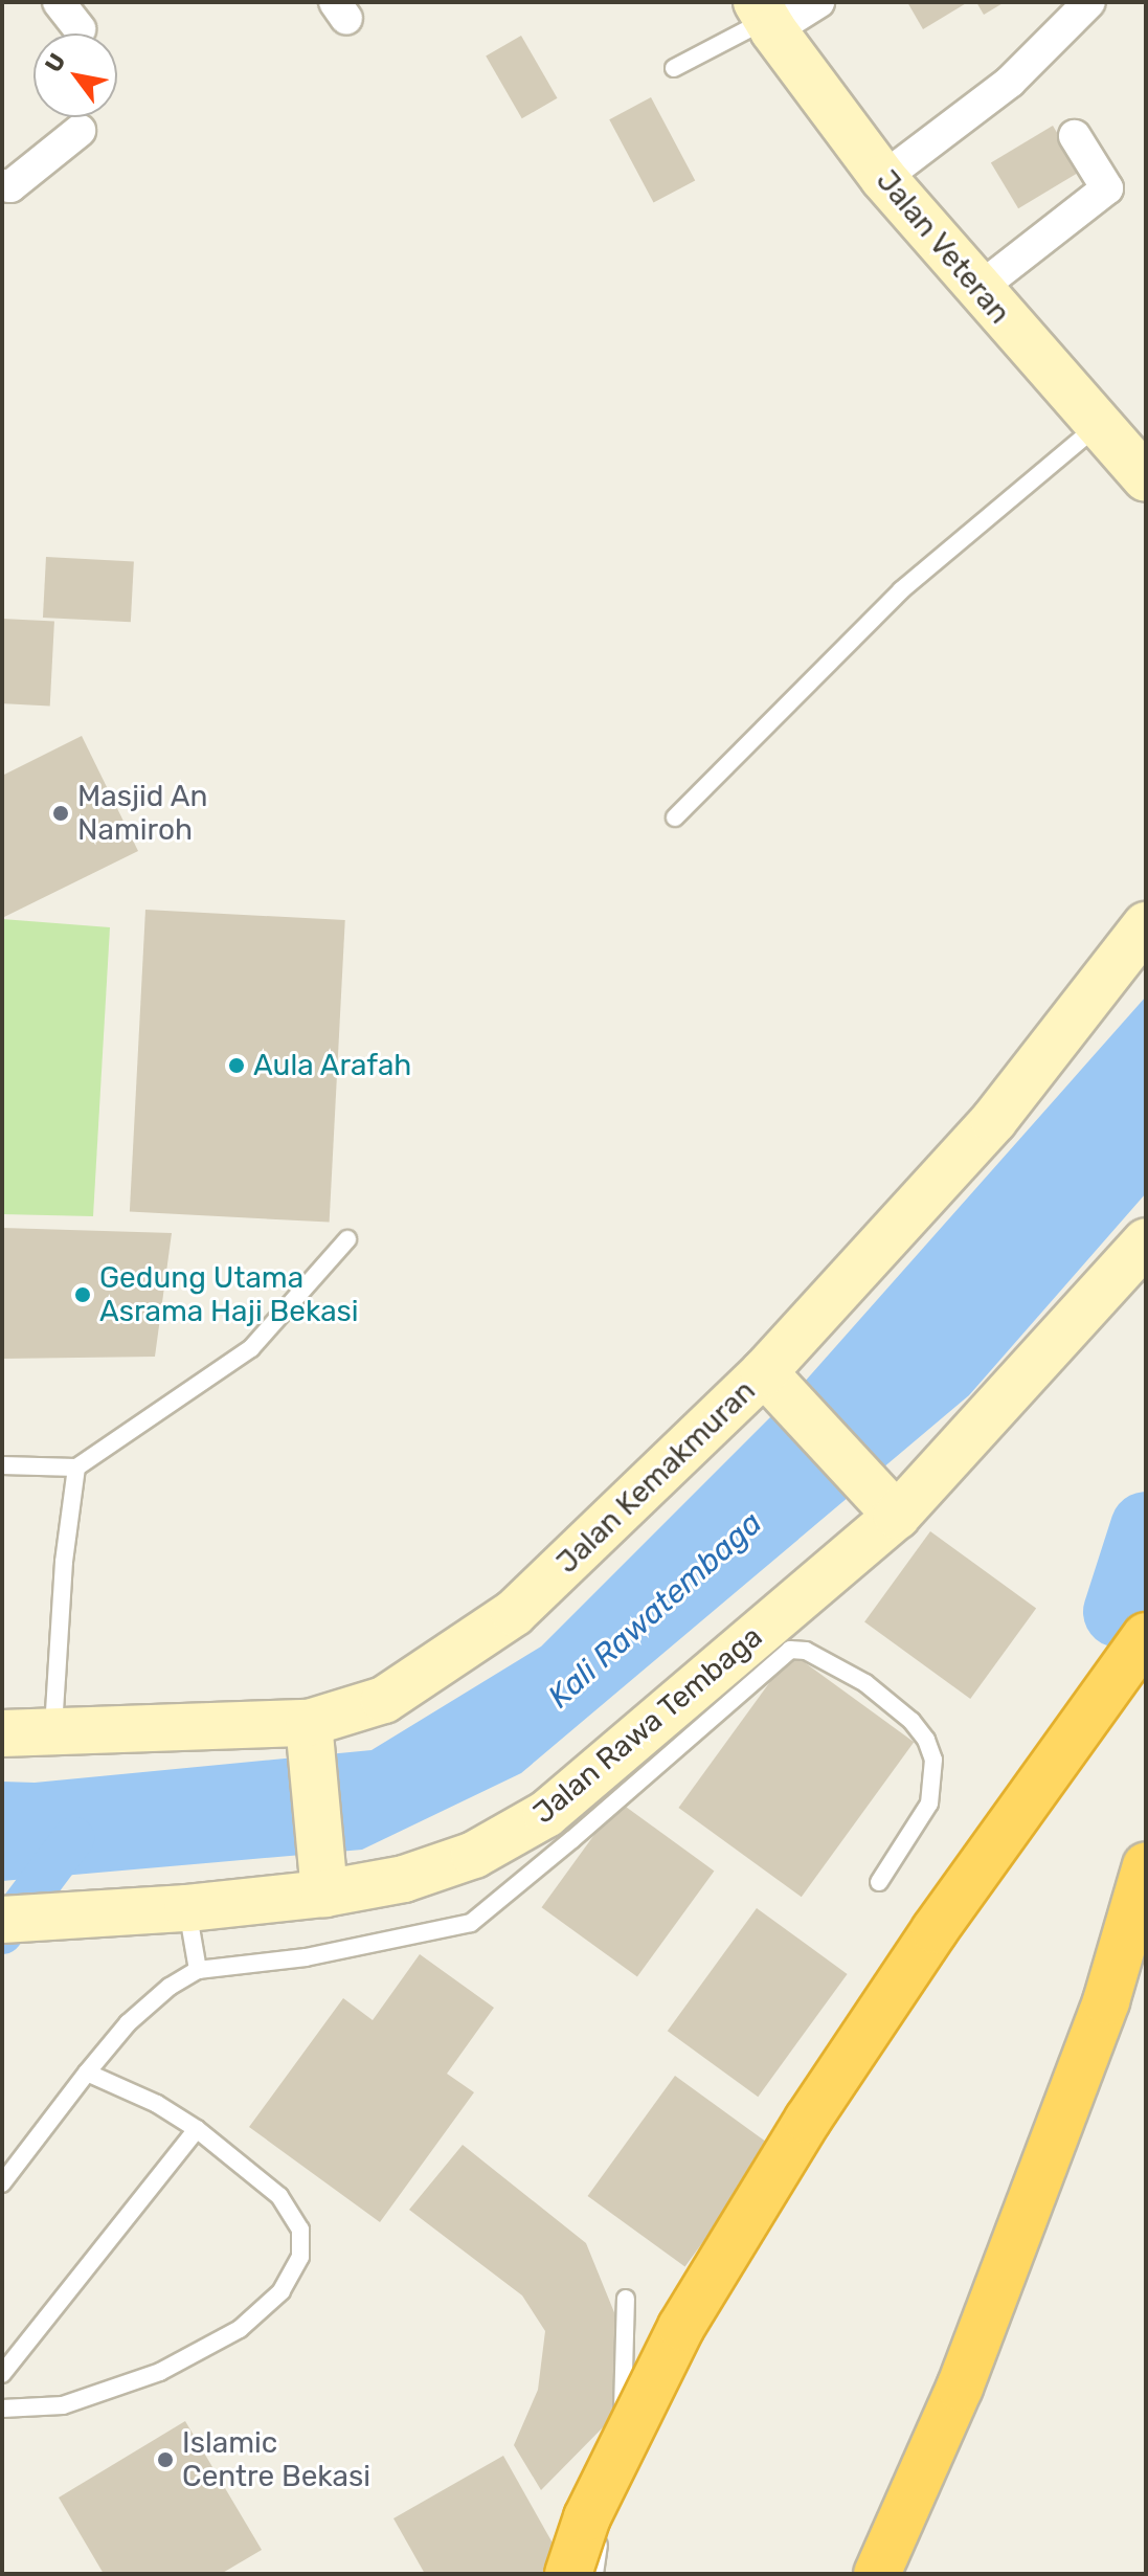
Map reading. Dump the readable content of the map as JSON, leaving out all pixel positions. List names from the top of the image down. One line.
{"streets":{"street":["Jalan Veteran","Jalan Kemakmuran","Jalan Rawa Tembaga"]},"water":["Kali Rawatembaga"],"places":["Masjid An Namiroh","Aula Arafah","Gedung Utama Asrama Haji Bekasi","Islamic Centre Bekasi"],"north":"top left"}
